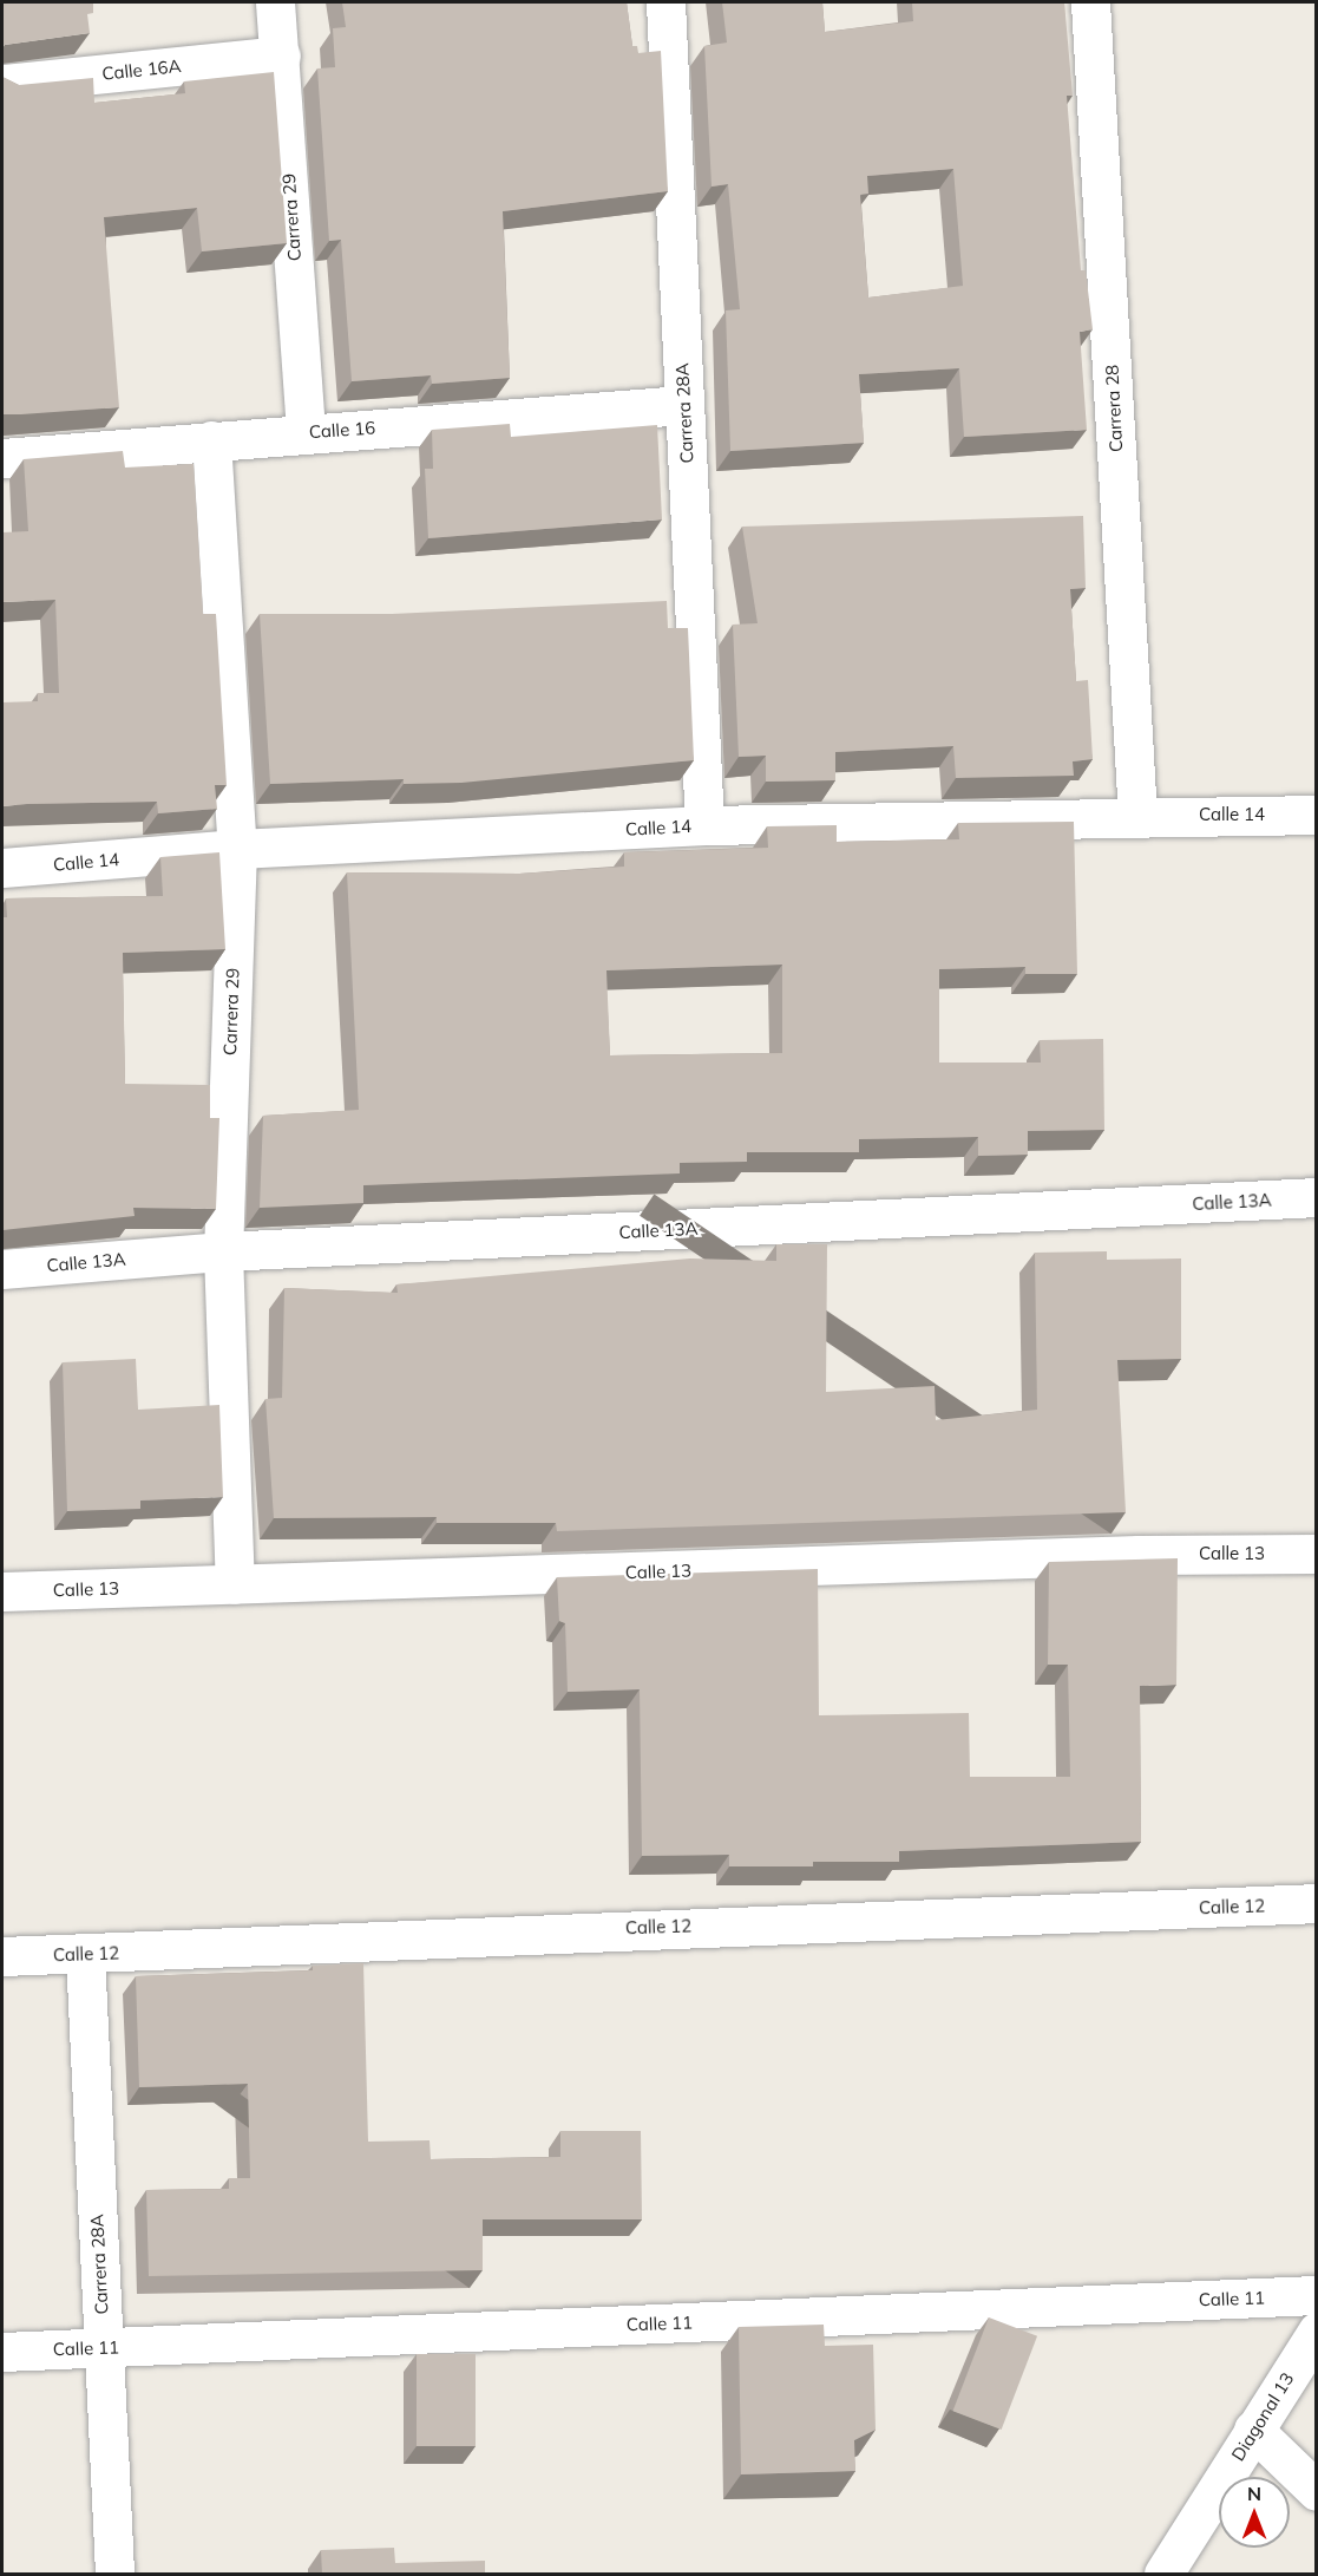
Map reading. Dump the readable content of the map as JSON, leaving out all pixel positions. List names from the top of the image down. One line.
{"streets":{"street":["Calle 16A","Carrera 29","Carrera 28","Carrera 28A","Calle 16","Calle 14","Calle 13A","Calle 13","Calle 12","Calle 11","Diagonal 13"]},"crossings":[["Calle 16A","Carrera 29"],["Carrera 29","Calle 16"],["Carrera 29","Calle 14"],["Carrera 29","Calle 13A"],["Carrera 29","Calle 13"],["Carrera 28","Calle 14"],["Carrera 28A","Calle 16"],["Carrera 28A","Calle 14"],["Carrera 28A","Calle 12"],["Carrera 28A","Calle 11"]],"north":"top"}
